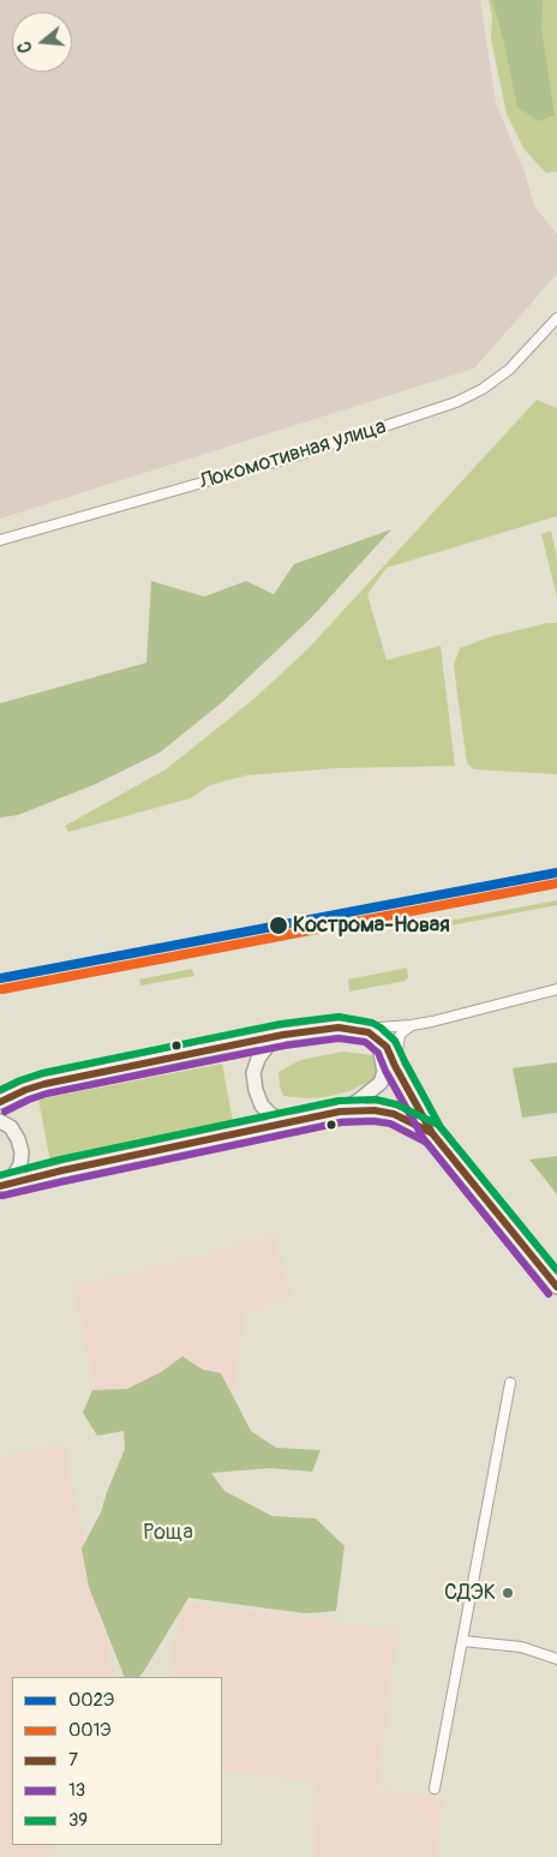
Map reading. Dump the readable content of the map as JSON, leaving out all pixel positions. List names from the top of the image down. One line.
{"streets":{"street":["Локомотивная улица"]},"parks":["Роща"],"places":["Кострома-Новая","СДЭК"],"lines":["transit line 002Э","transit line 001Э","transit line 39","transit line 7","transit line 13"],"legend":["002Э","001Э","7","13","39"],"north":"left"}
